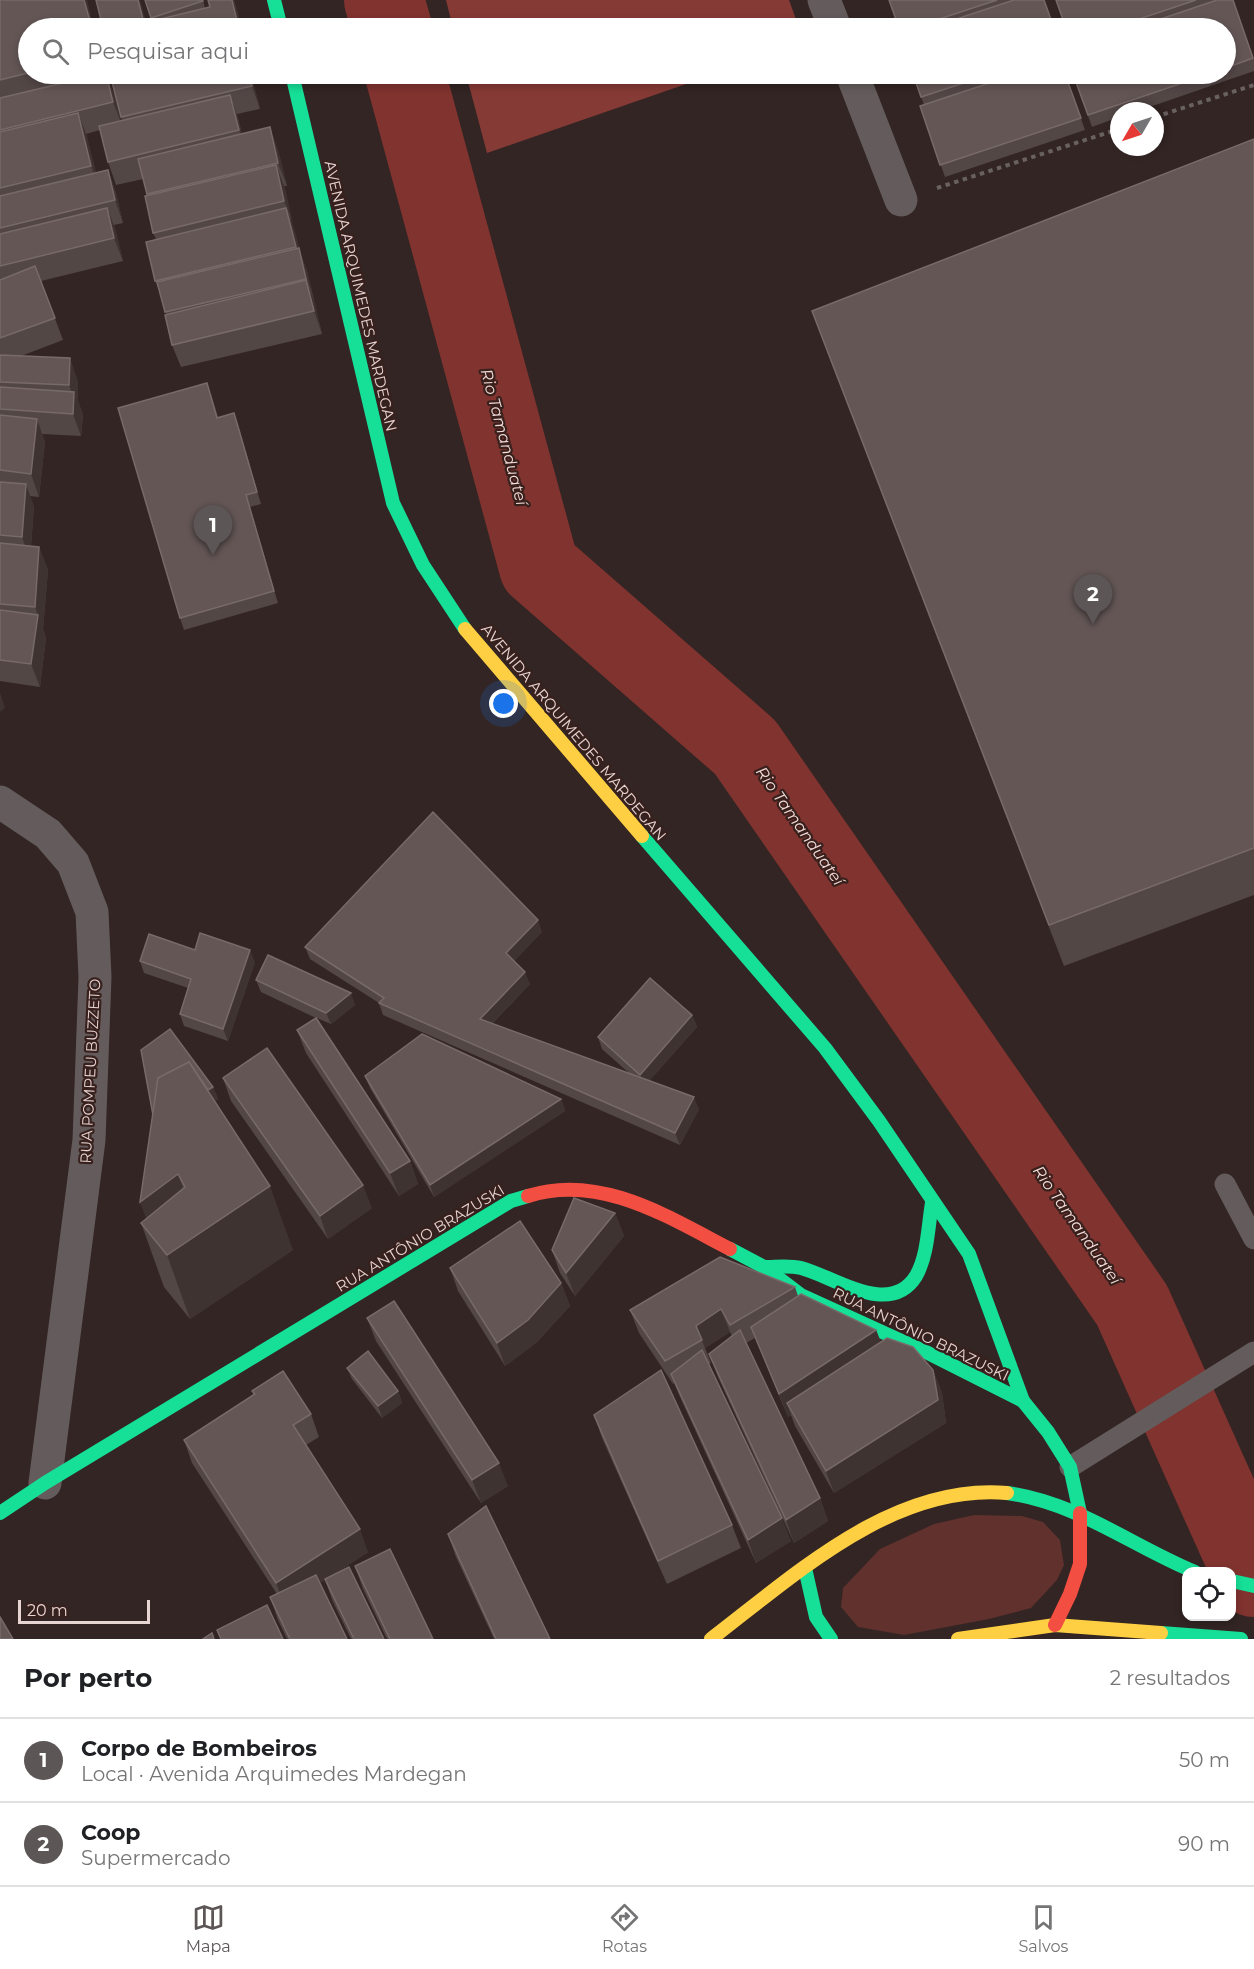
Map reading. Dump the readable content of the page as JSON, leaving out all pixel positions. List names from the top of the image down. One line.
{"streets":{"street":["AVENIDA ARQUIMEDES MARDEGAN","RUA POMPEU BUZZETO","RUA ANTÔNIO BRAZUSKI"]},"crossings":[["AVENIDA ARQUIMEDES MARDEGAN","RUA ANTÔNIO BRAZUSKI"],["RUA POMPEU BUZZETO","RUA ANTÔNIO BRAZUSKI"]],"water":["Rio Tamanduateí"],"scale_bar":"20 m","north":"bottom left","page":{"search":"Pesquisar aqui","pins":["1","2"],"scale":"20 m","heading":["Por perto","2 resultados"],"list":[{"mark":"1","name":"Corpo de Bombeiros","note":"Local · Avenida Arquimedes Mardegan","value":"50 m"},{"mark":"2","name":"Coop","note":"Supermercado","value":"90 m"}],"nav":["Mapa","Rotas","Salvos"]}}
